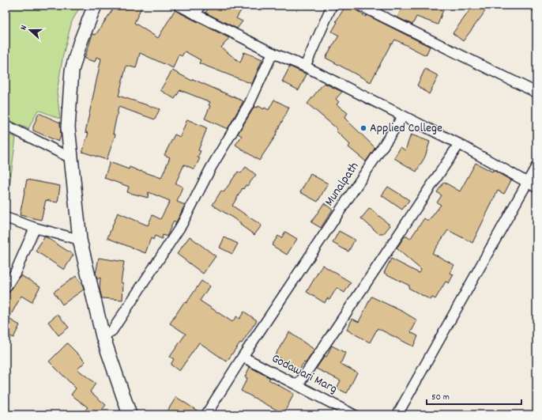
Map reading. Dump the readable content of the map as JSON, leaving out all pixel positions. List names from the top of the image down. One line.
{"streets":{"street":["Munalpath","Godawari Marg"]},"crossings":[["Munalpath","Godawari Marg"]],"places":["Applied College"],"scale_bar":"50 m","north":"left"}
